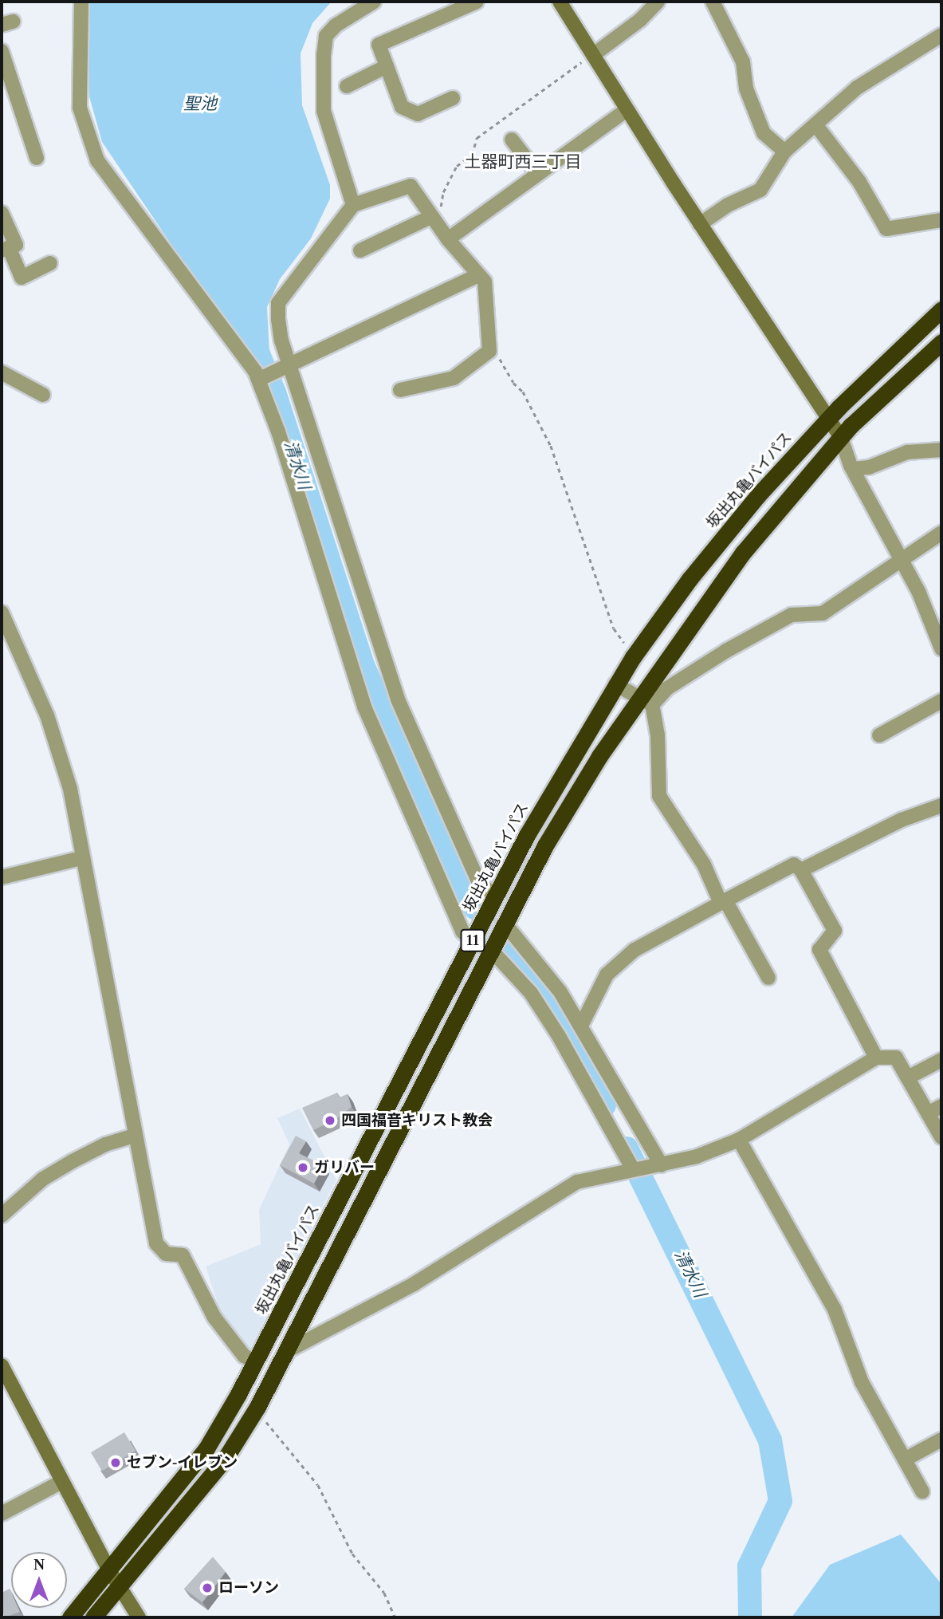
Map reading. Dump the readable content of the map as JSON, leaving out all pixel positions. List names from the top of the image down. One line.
{"streets":{"highway":["坂出丸亀バイパス","11"]},"districts":["土器町西三丁目"],"water":["聖池","清水川"],"places":["四国福音キリスト教会","ガリバー","セブン-イレブン","ローソン"],"north":"top"}
